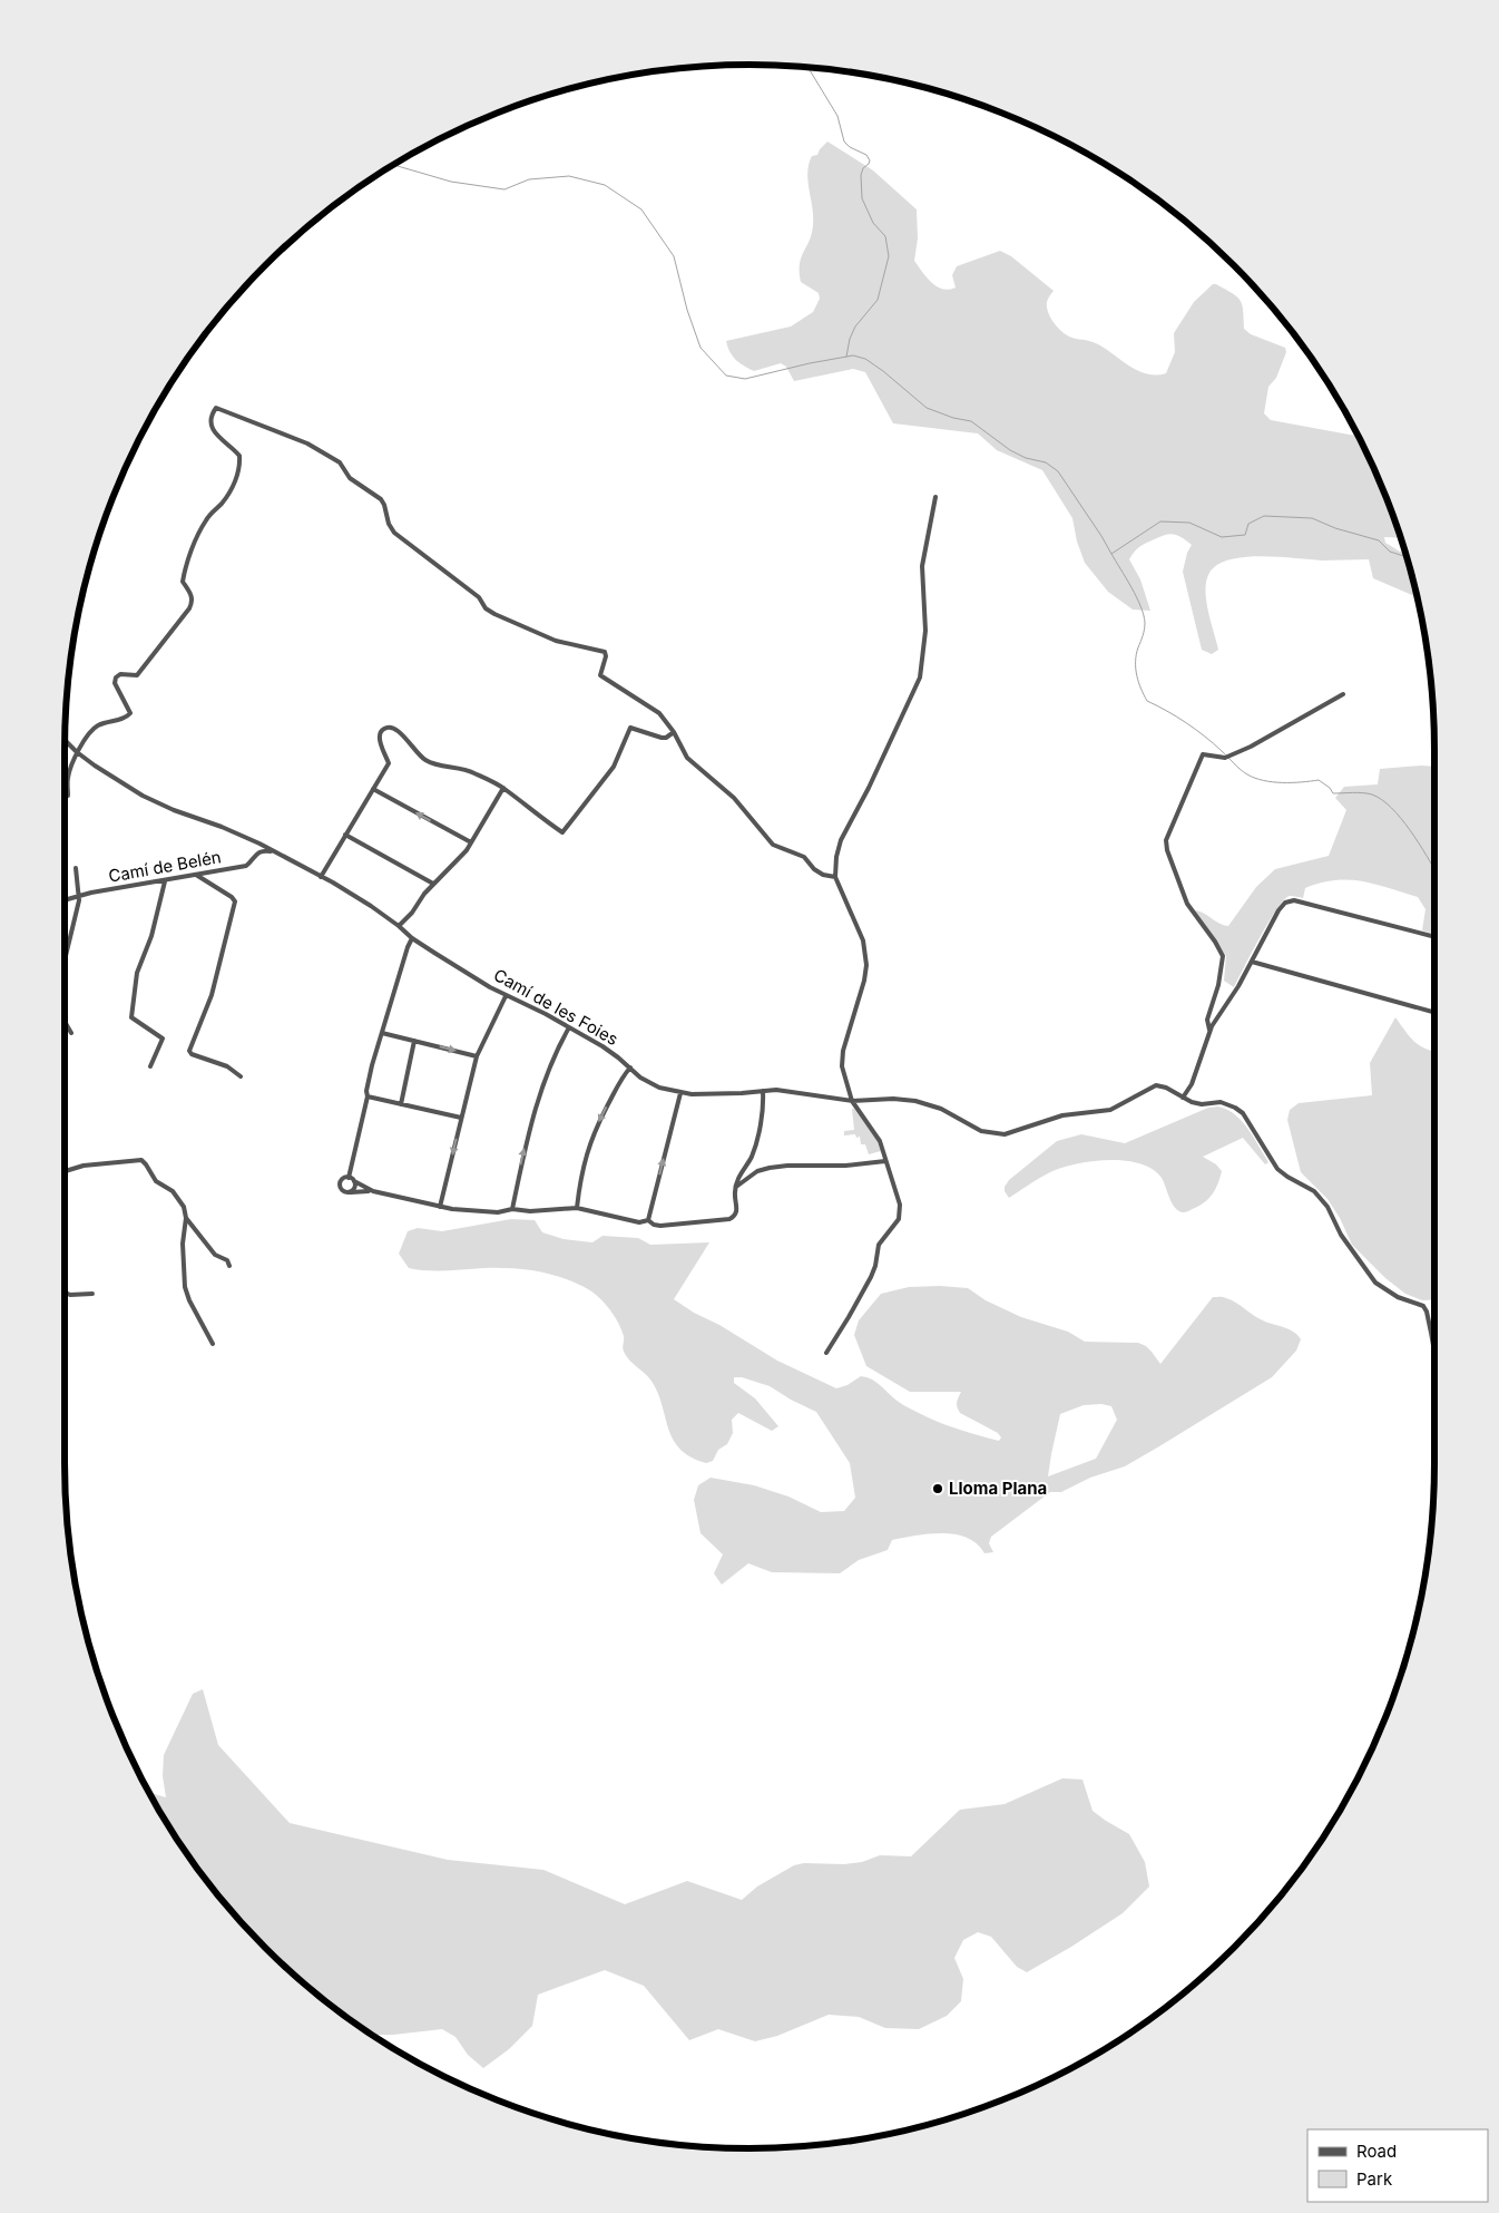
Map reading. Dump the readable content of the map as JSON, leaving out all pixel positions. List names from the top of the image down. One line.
{"streets":{"street":["Camí de Belén","Camí de les Foies"]},"crossings":[["Camí de Belén","Camí de les Foies"]],"places":["Lloma Plana"],"legend":["Road","Park"]}
